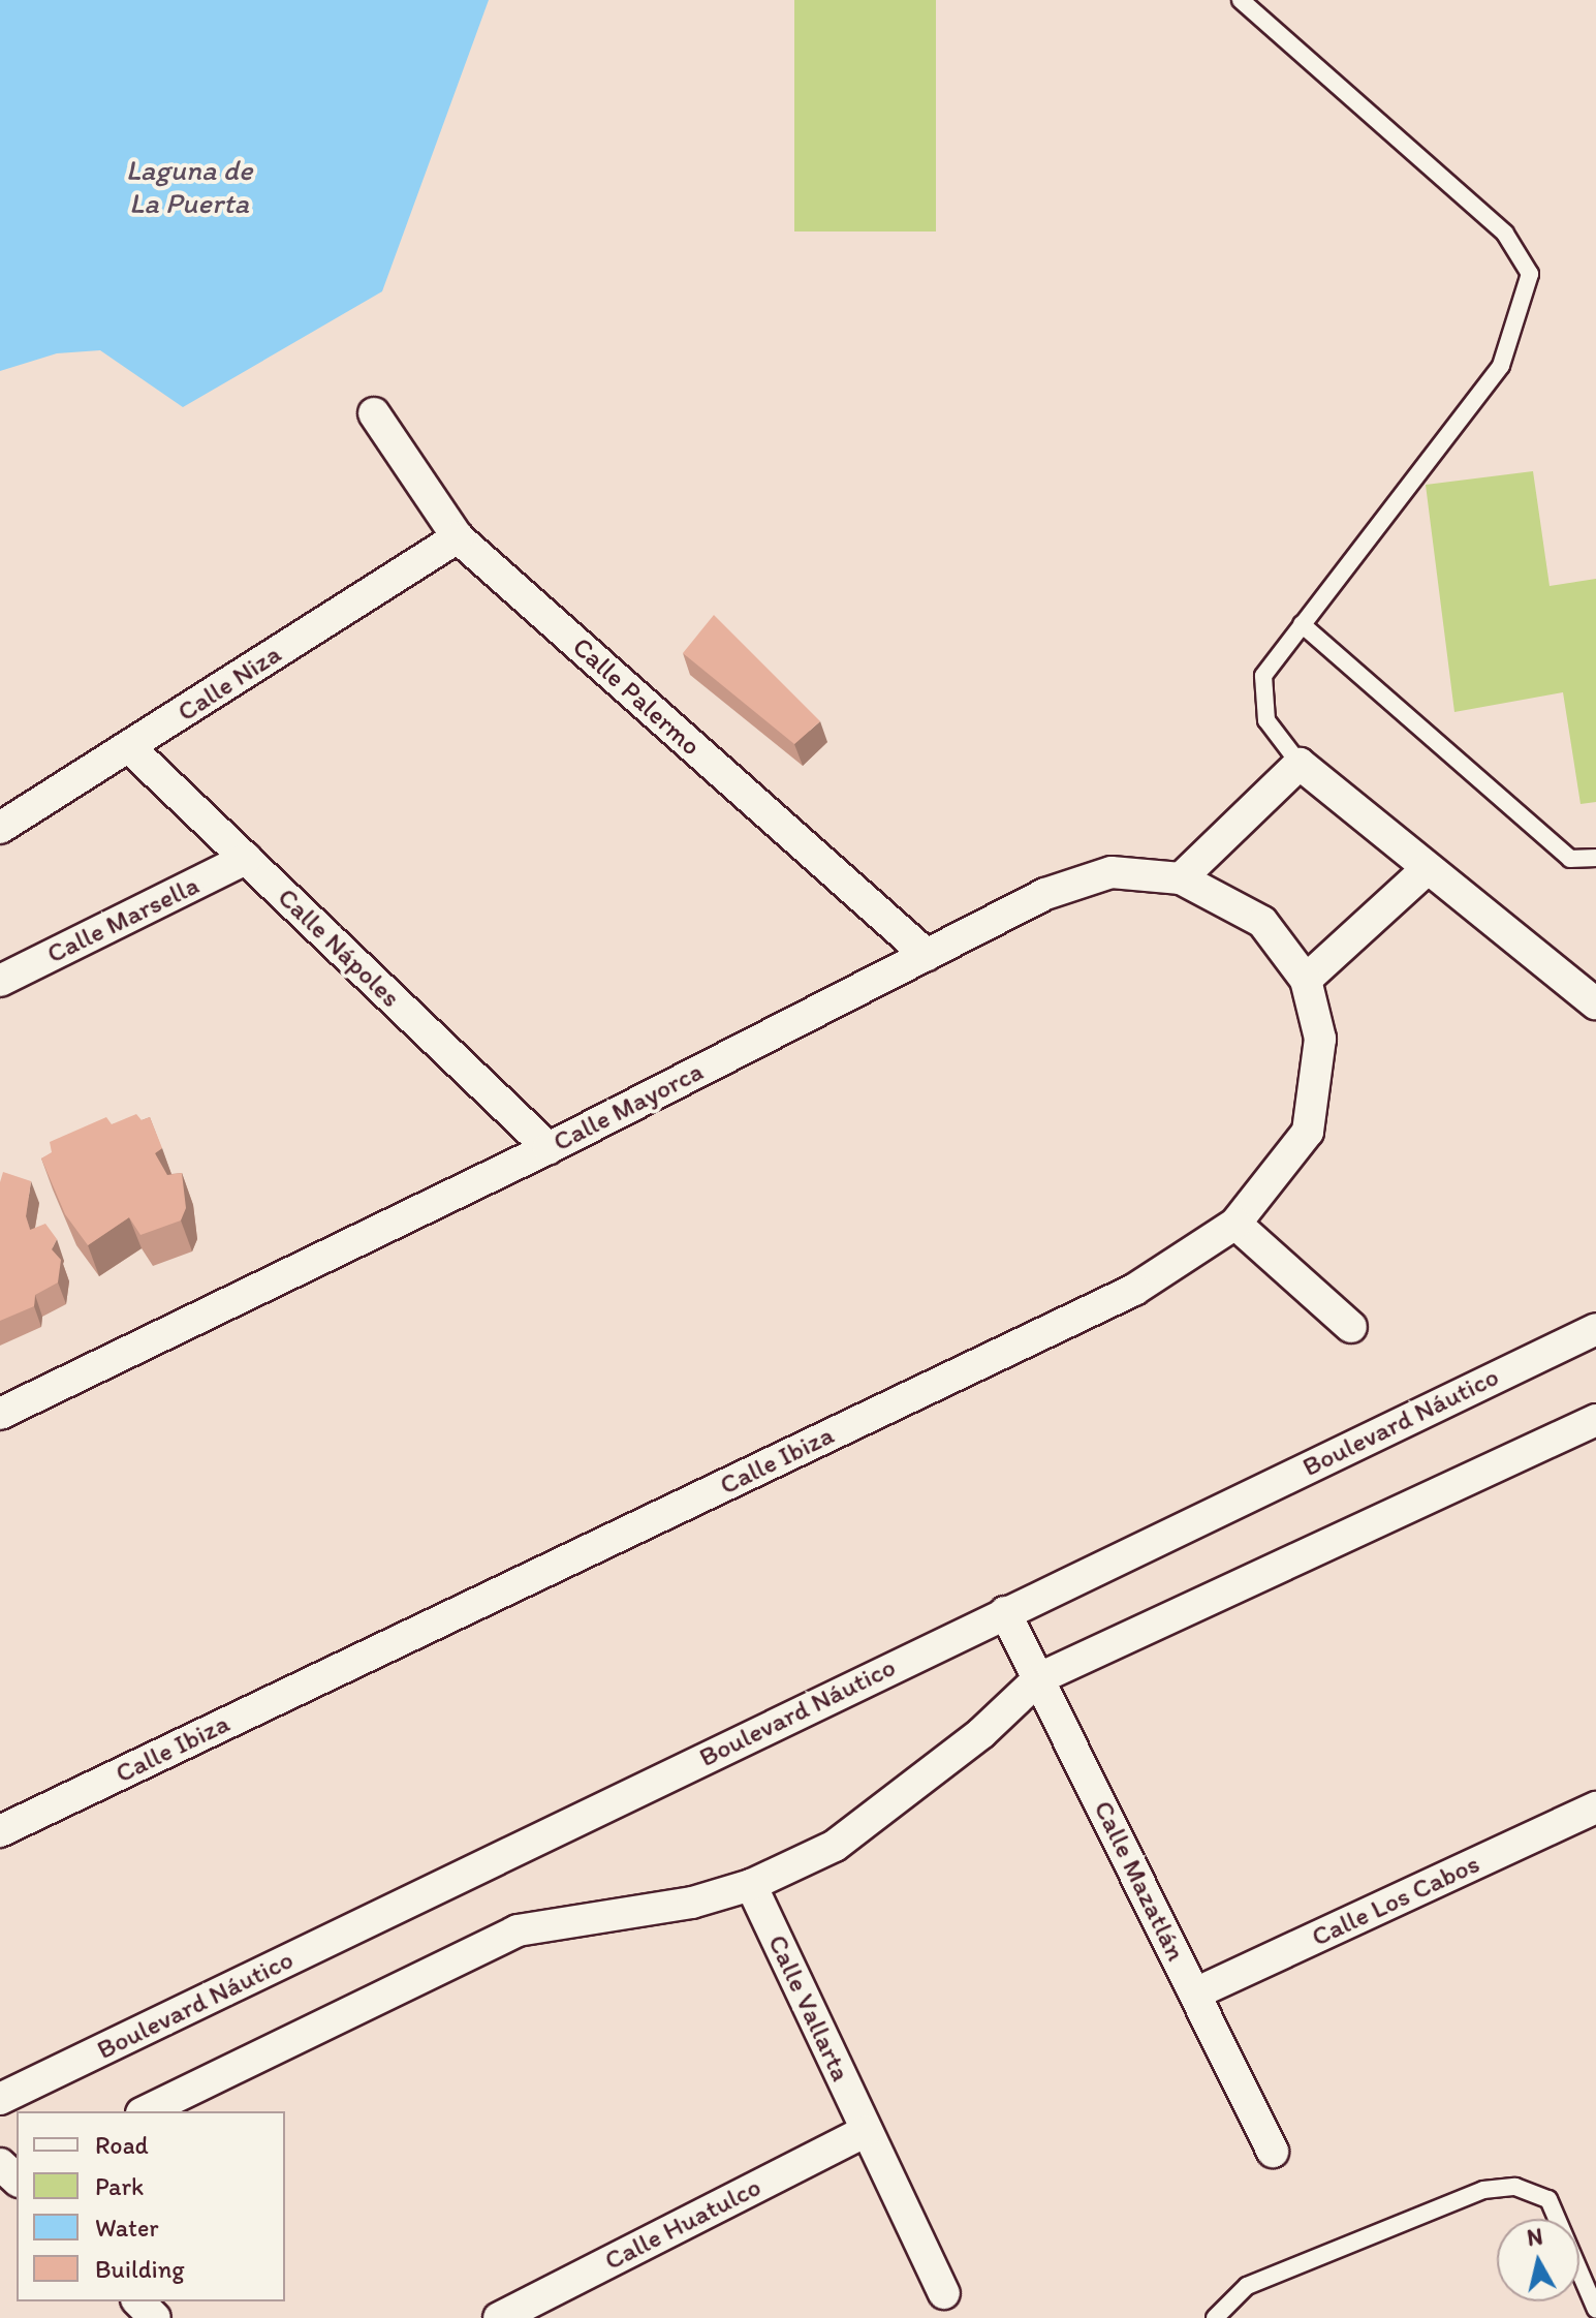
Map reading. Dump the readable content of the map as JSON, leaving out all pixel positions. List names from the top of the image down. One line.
{"streets":{"street":["Calle Niza","Calle Palermo","Calle Marsella","Calle Nápoles","Calle Mayorca","Boulevard Náutico","Calle Ibiza","Calle Mazatlán","Calle Los Cabos","Calle Vallarta","Calle Huatulco"]},"crossings":[["Calle Niza","Calle Palermo"],["Calle Niza","Calle Nápoles"],["Calle Palermo","Calle Mayorca"],["Calle Marsella","Calle Nápoles"],["Calle Nápoles","Calle Mayorca"],["Calle Mayorca","Calle Ibiza"],["Boulevard Náutico","Calle Mazatlán"],["Calle Mazatlán","Calle Los Cabos"],["Calle Vallarta","Calle Huatulco"]],"water":["Laguna de La Puerta"],"legend":["Road","Park","Water","Building"],"north":"top"}
